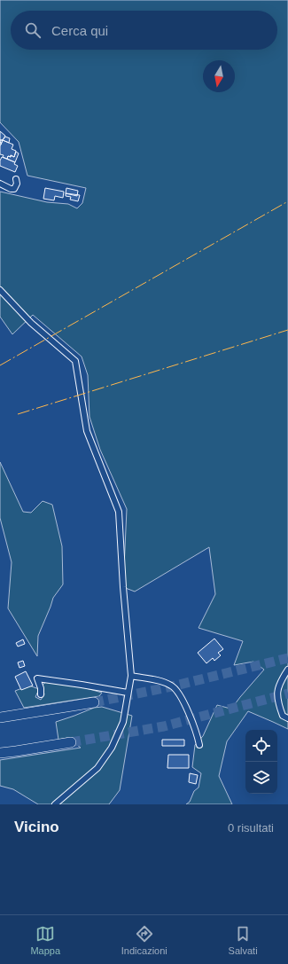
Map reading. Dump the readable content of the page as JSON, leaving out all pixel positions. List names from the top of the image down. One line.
{"north":"bottom","page":{"search":"Cerca qui","heading":["Vicino","0 risultati"],"nav":["Mappa","Indicazioni","Salvati"]}}
